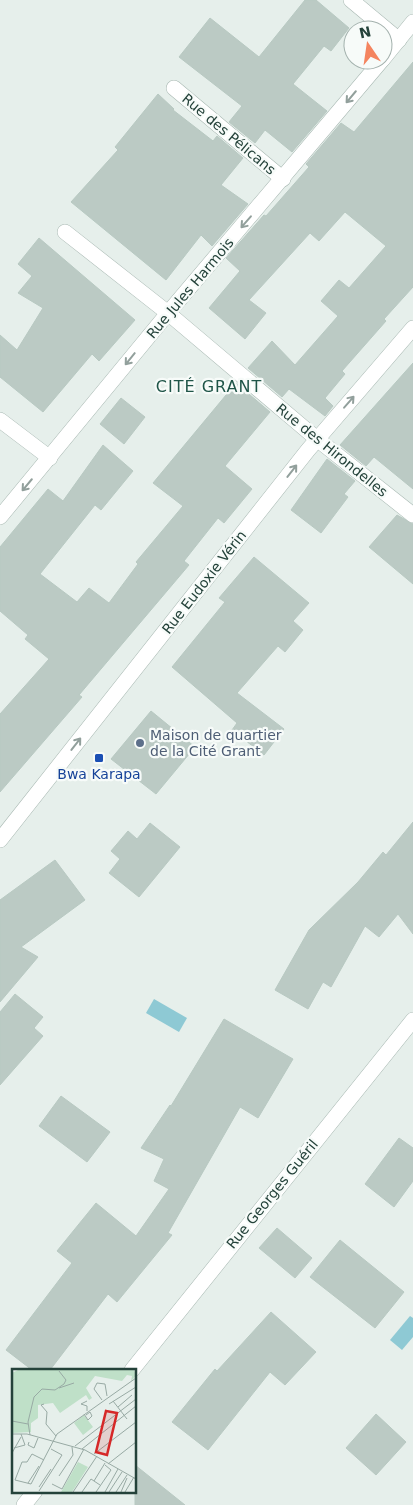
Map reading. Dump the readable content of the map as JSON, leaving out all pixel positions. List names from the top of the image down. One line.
{"streets":{"street":["Rue des Pélicans","Rue Jules Harmois","Rue des Hirondelles","Rue Eudoxie Vérin","Rue Georges Guéril"]},"crossings":[["Rue des Pélicans","Rue Jules Harmois"],["Rue Jules Harmois","Rue des Hirondelles"],["Rue des Hirondelles","Rue Eudoxie Vérin"]],"one_way":["Rue Jules Harmois","Rue Eudoxie Vérin"],"districts":["CITÉ GRANT"],"places":{"other":["Maison de quartier de la Cité Grant"],"transit":["Bwa Karapa"]},"north":"top"}
